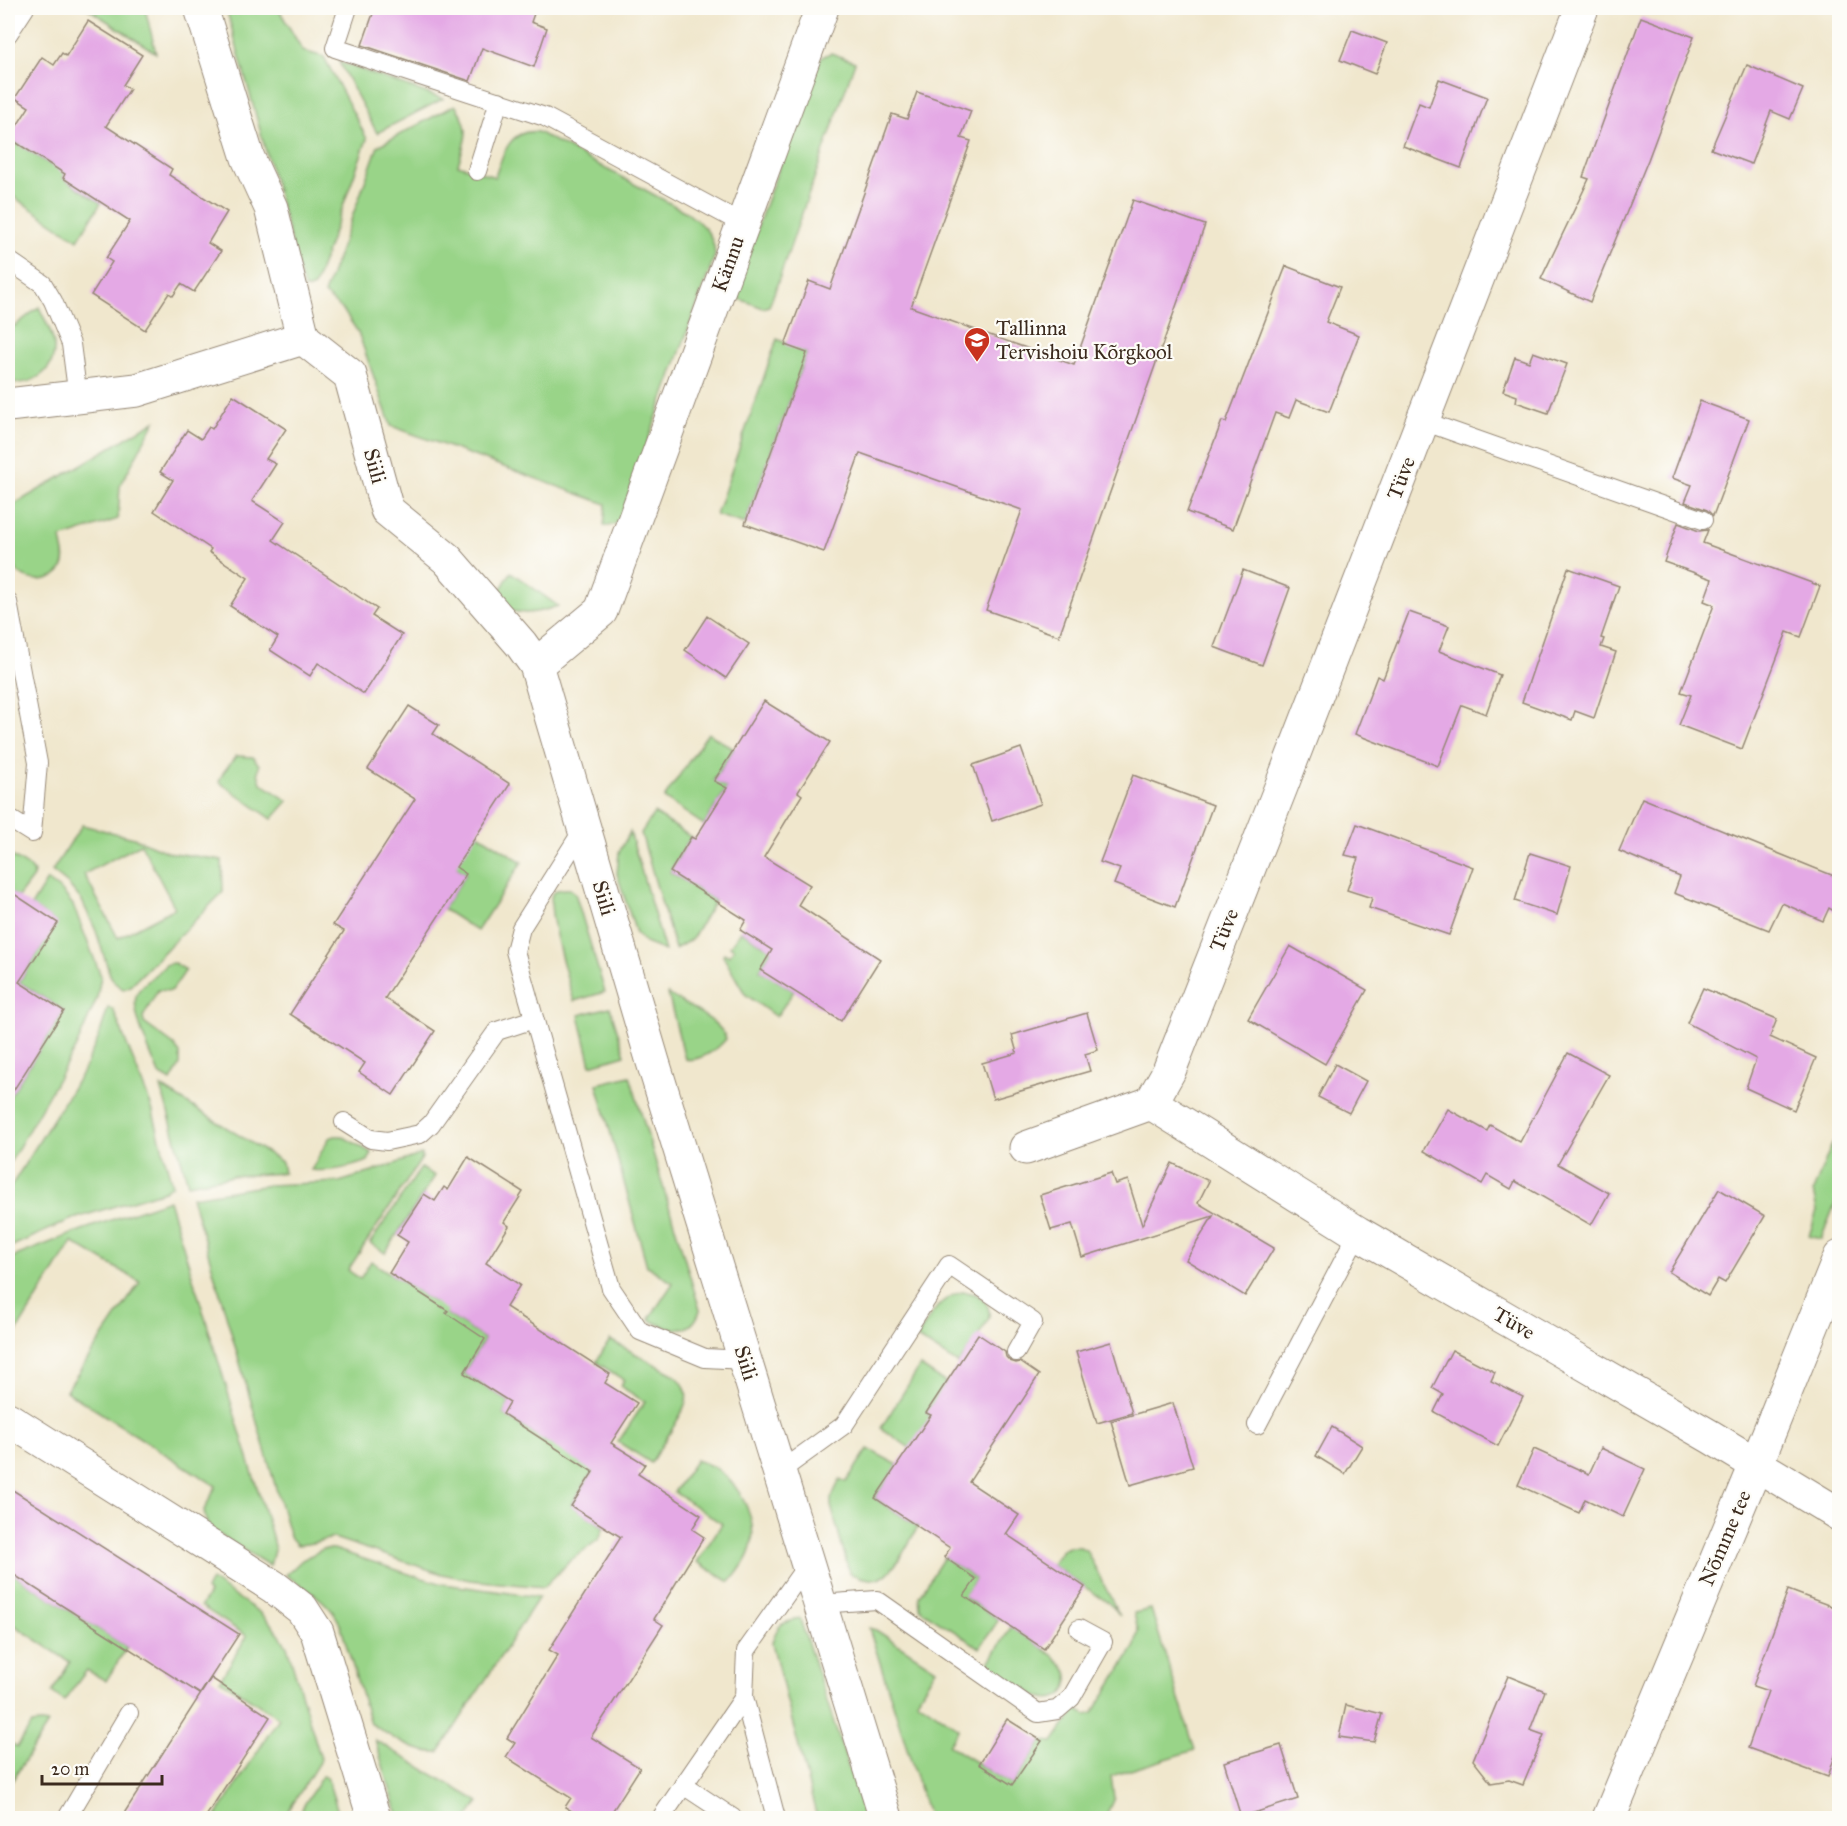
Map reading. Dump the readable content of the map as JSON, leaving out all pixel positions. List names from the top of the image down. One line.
{"streets":{"street":["Kännu","Siili","Tüve","Nõmme tee"]},"crossings":[["Kännu","Siili"],["Tüve","Nõmme tee"]],"places":{"school or university":["Tallinna Tervishoiu Kõrgkool"]},"scale_bar":"20 m"}
